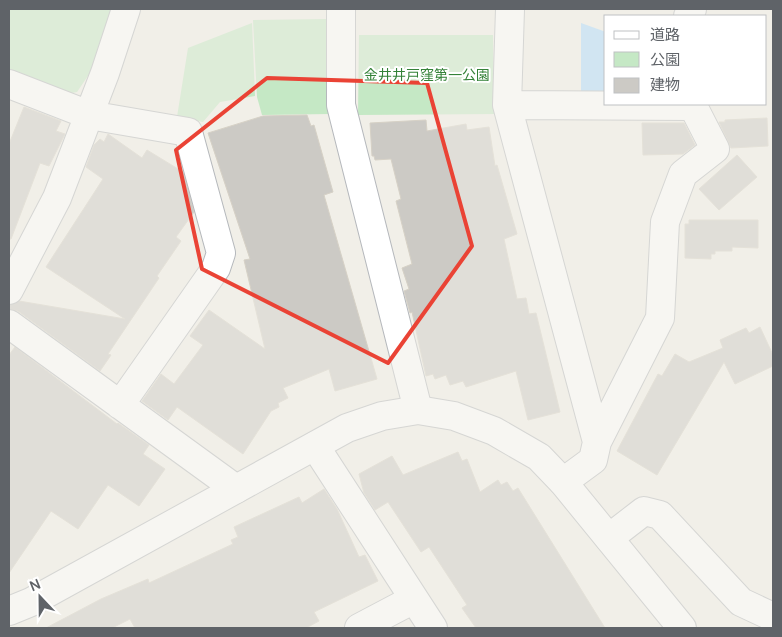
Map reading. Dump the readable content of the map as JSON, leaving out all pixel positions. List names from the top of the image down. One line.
{"parks":["金井井戸窪第一公園"],"legend":["道路","公園","建物"],"north":"top"}
